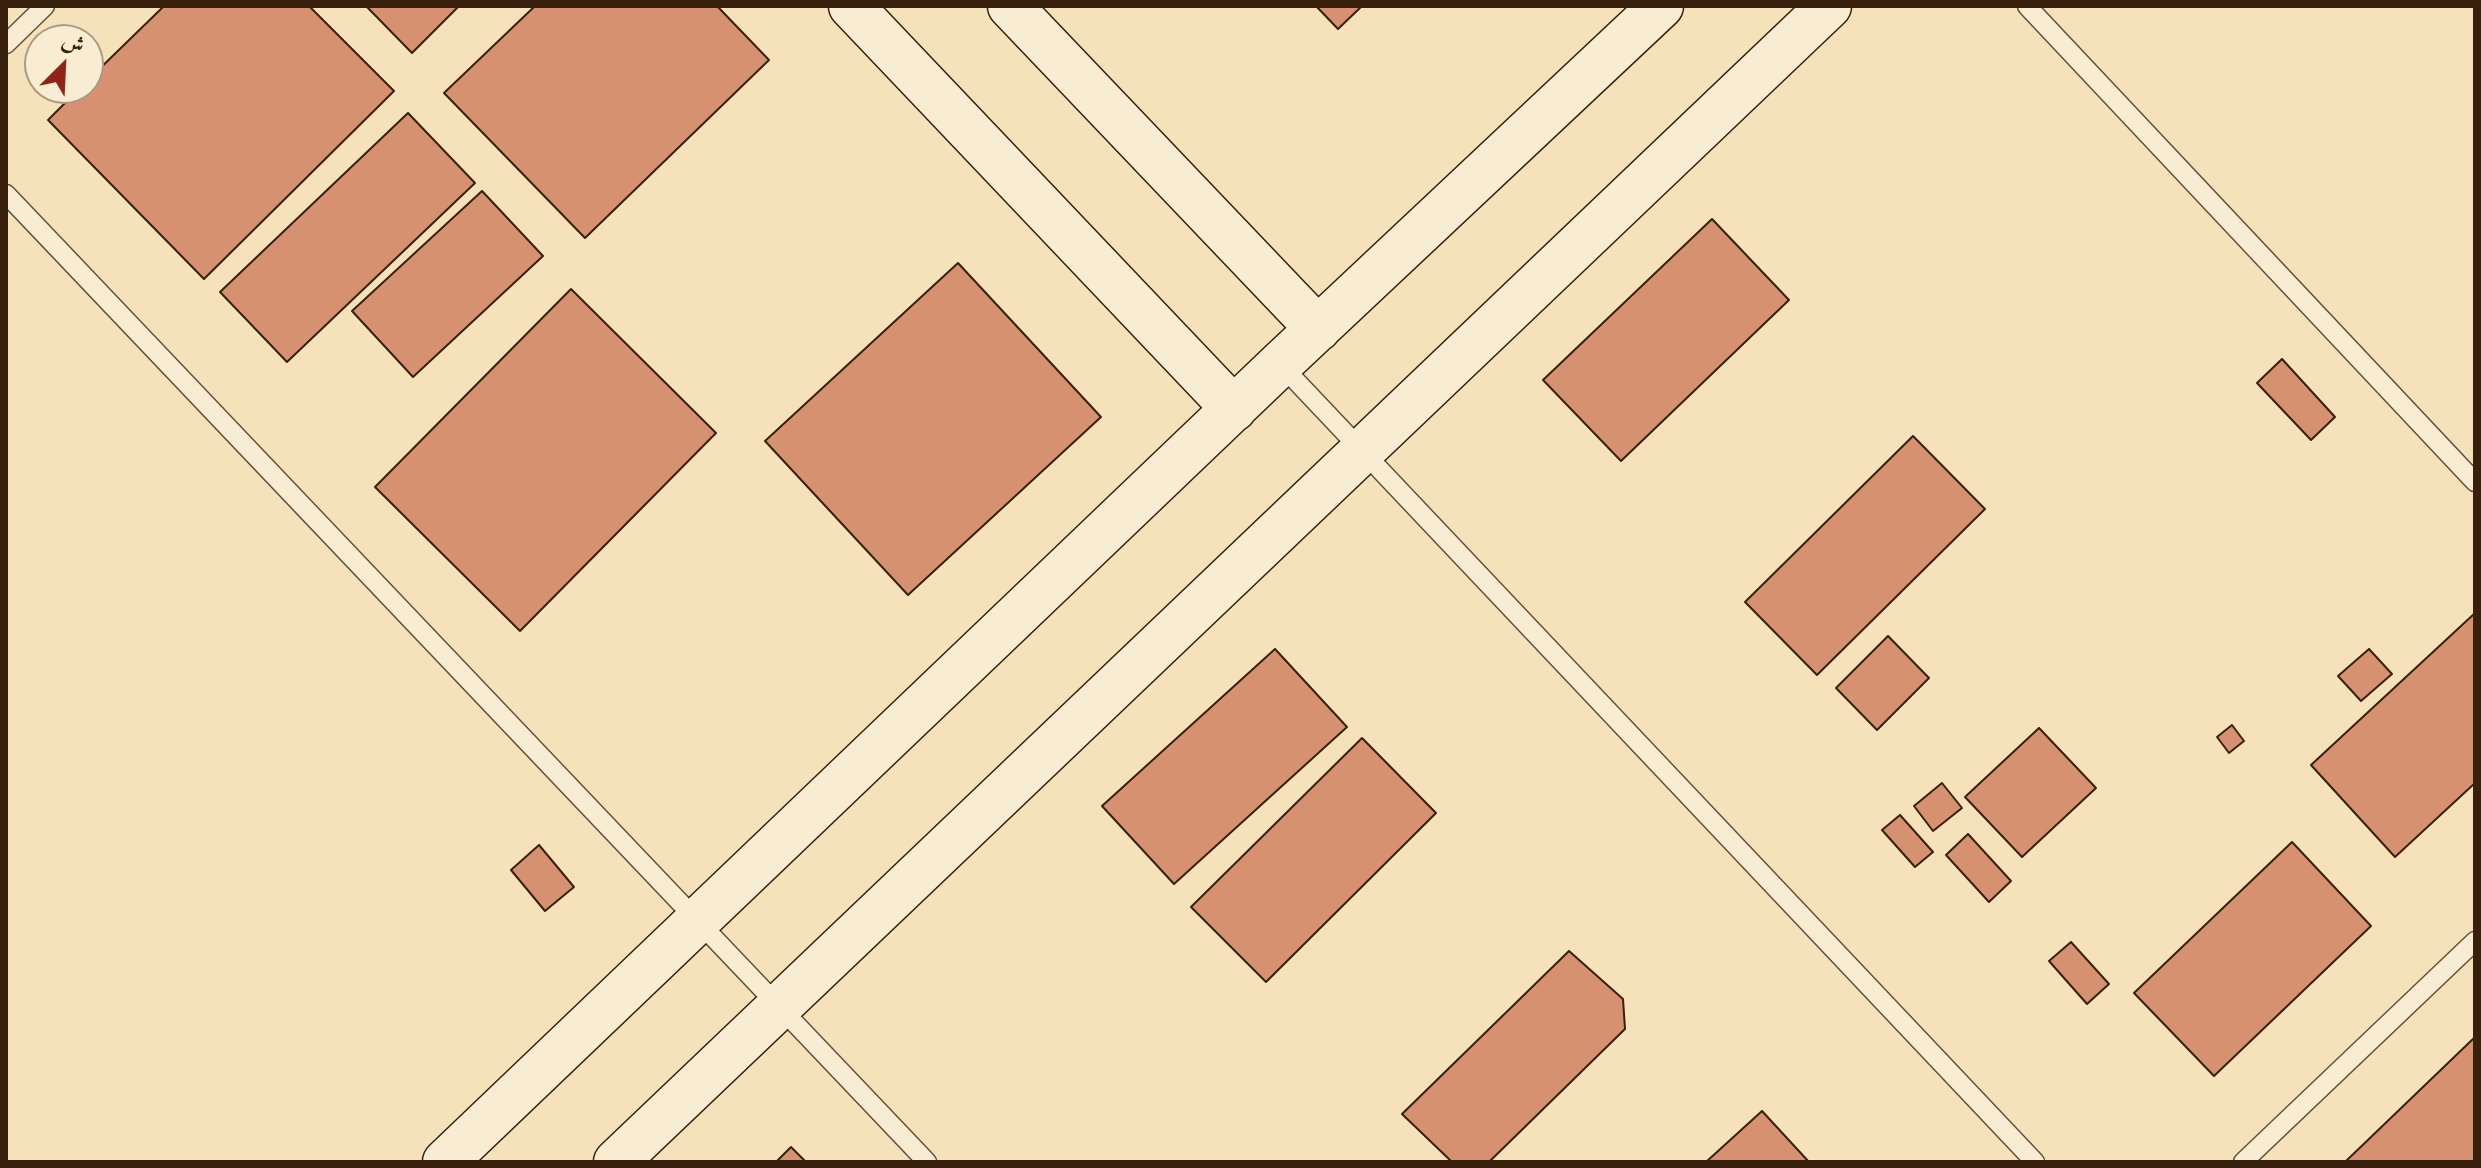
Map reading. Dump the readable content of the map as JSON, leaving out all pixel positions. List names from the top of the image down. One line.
{"north":"top right"}
